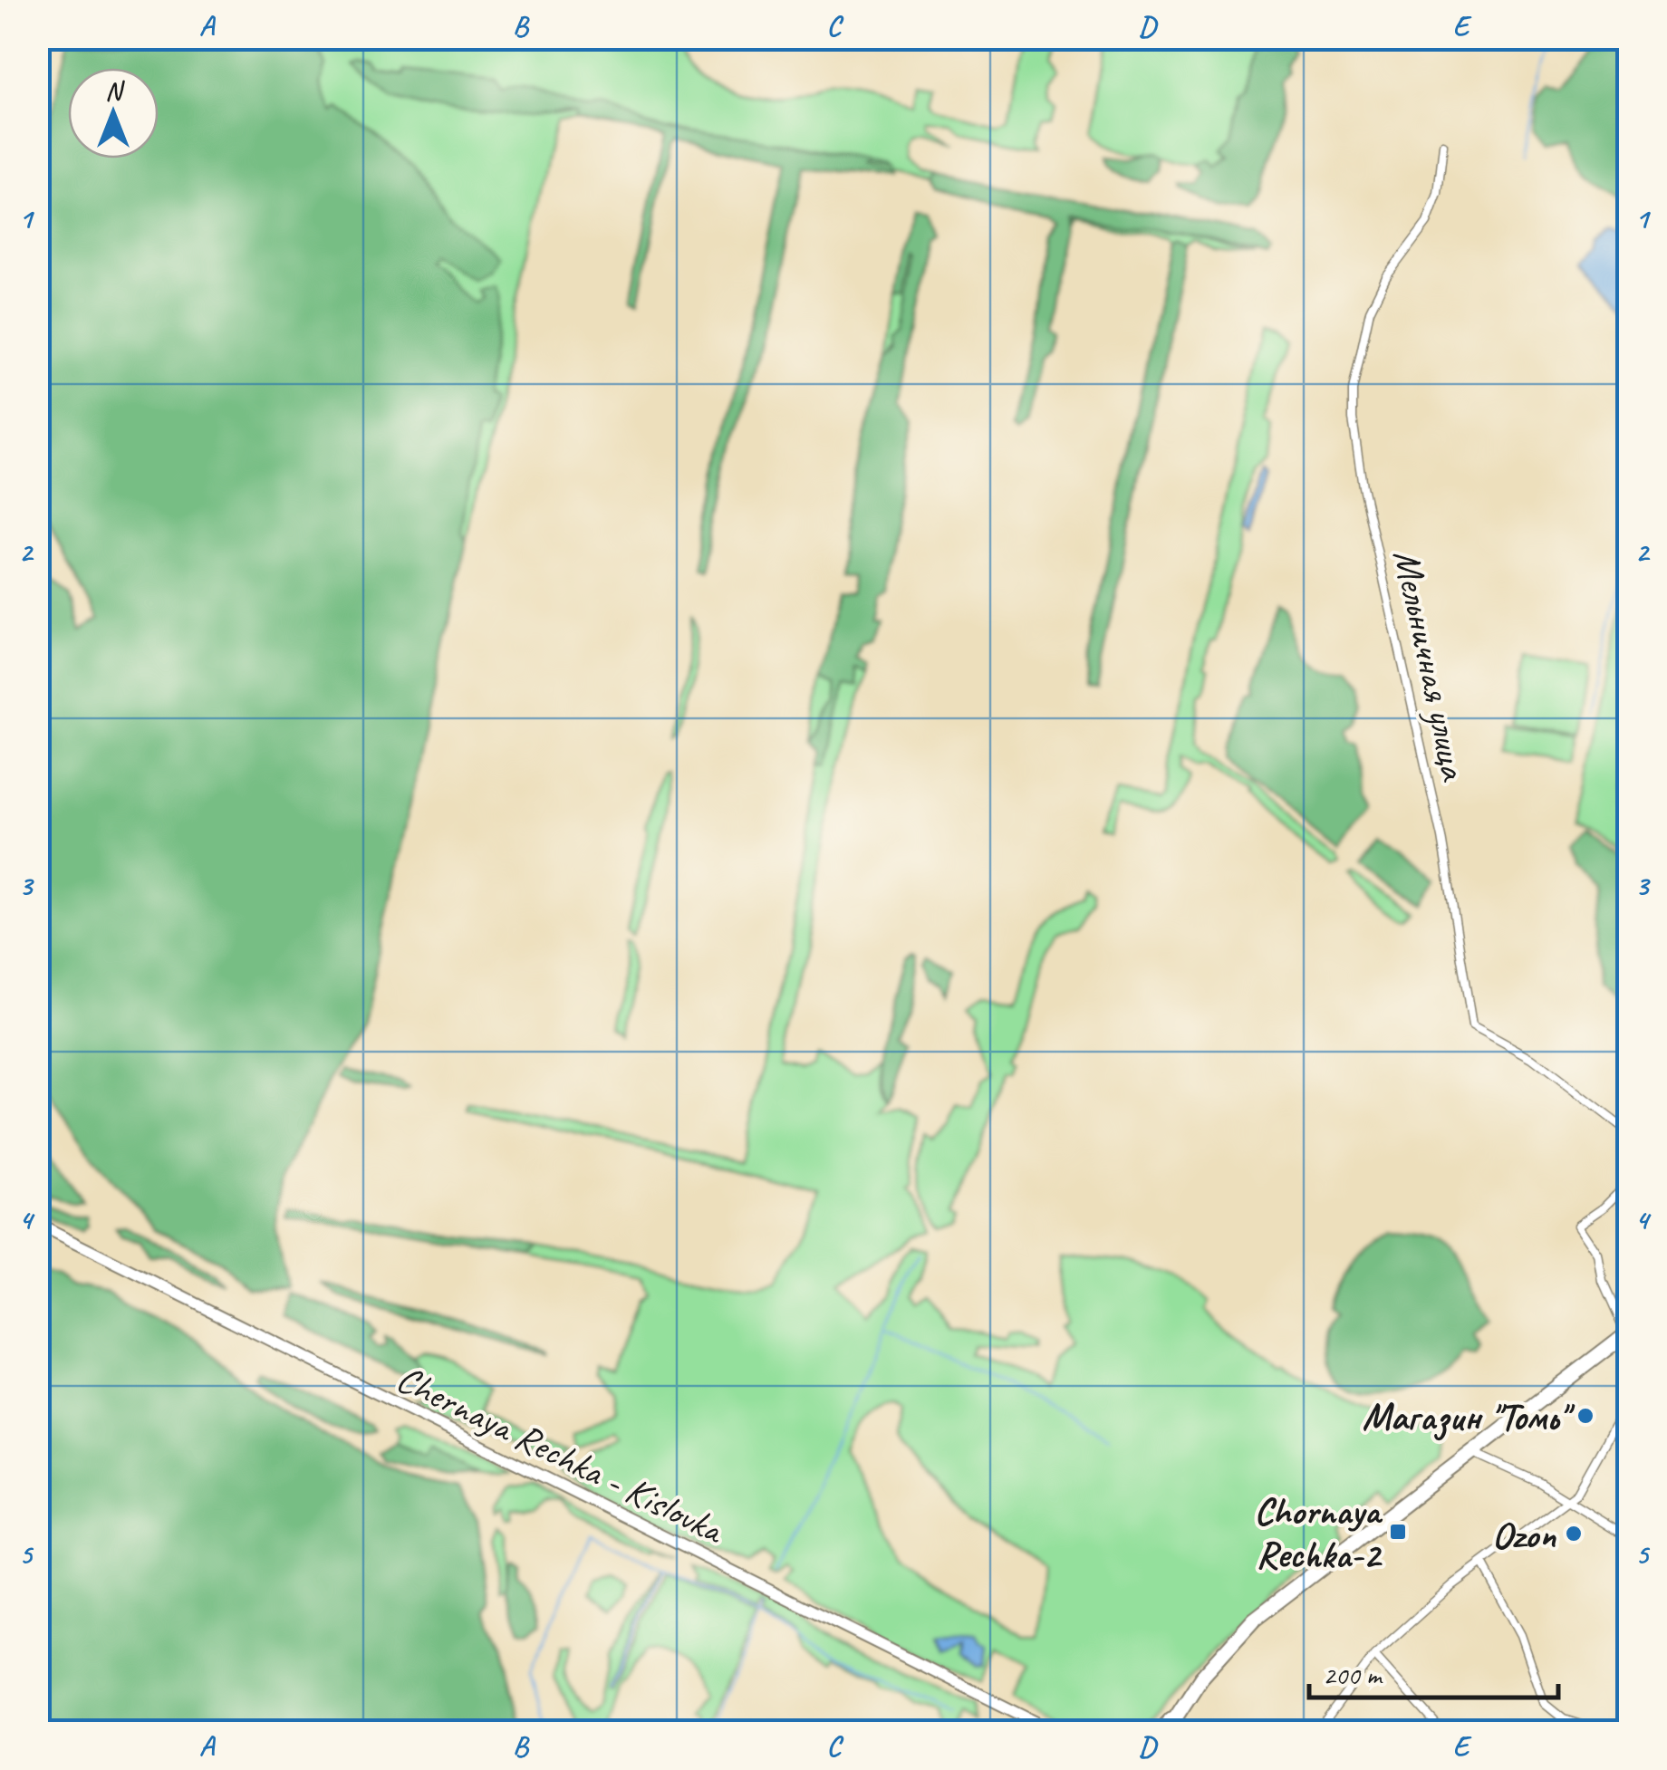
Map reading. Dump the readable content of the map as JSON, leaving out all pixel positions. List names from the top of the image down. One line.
{"streets":{"street":["Мельничная улица","Chernaya Rechka - Kislovka"]},"places":{"other":["Магазин \"Томь\"","Ozon"],"transit":["Chornaya Rechka-2"]},"scale_bar":"200 m","north":"top","grid":{"columns":["A","B","C","D","E"],"rows":["1","2","3","4","5"]}}
